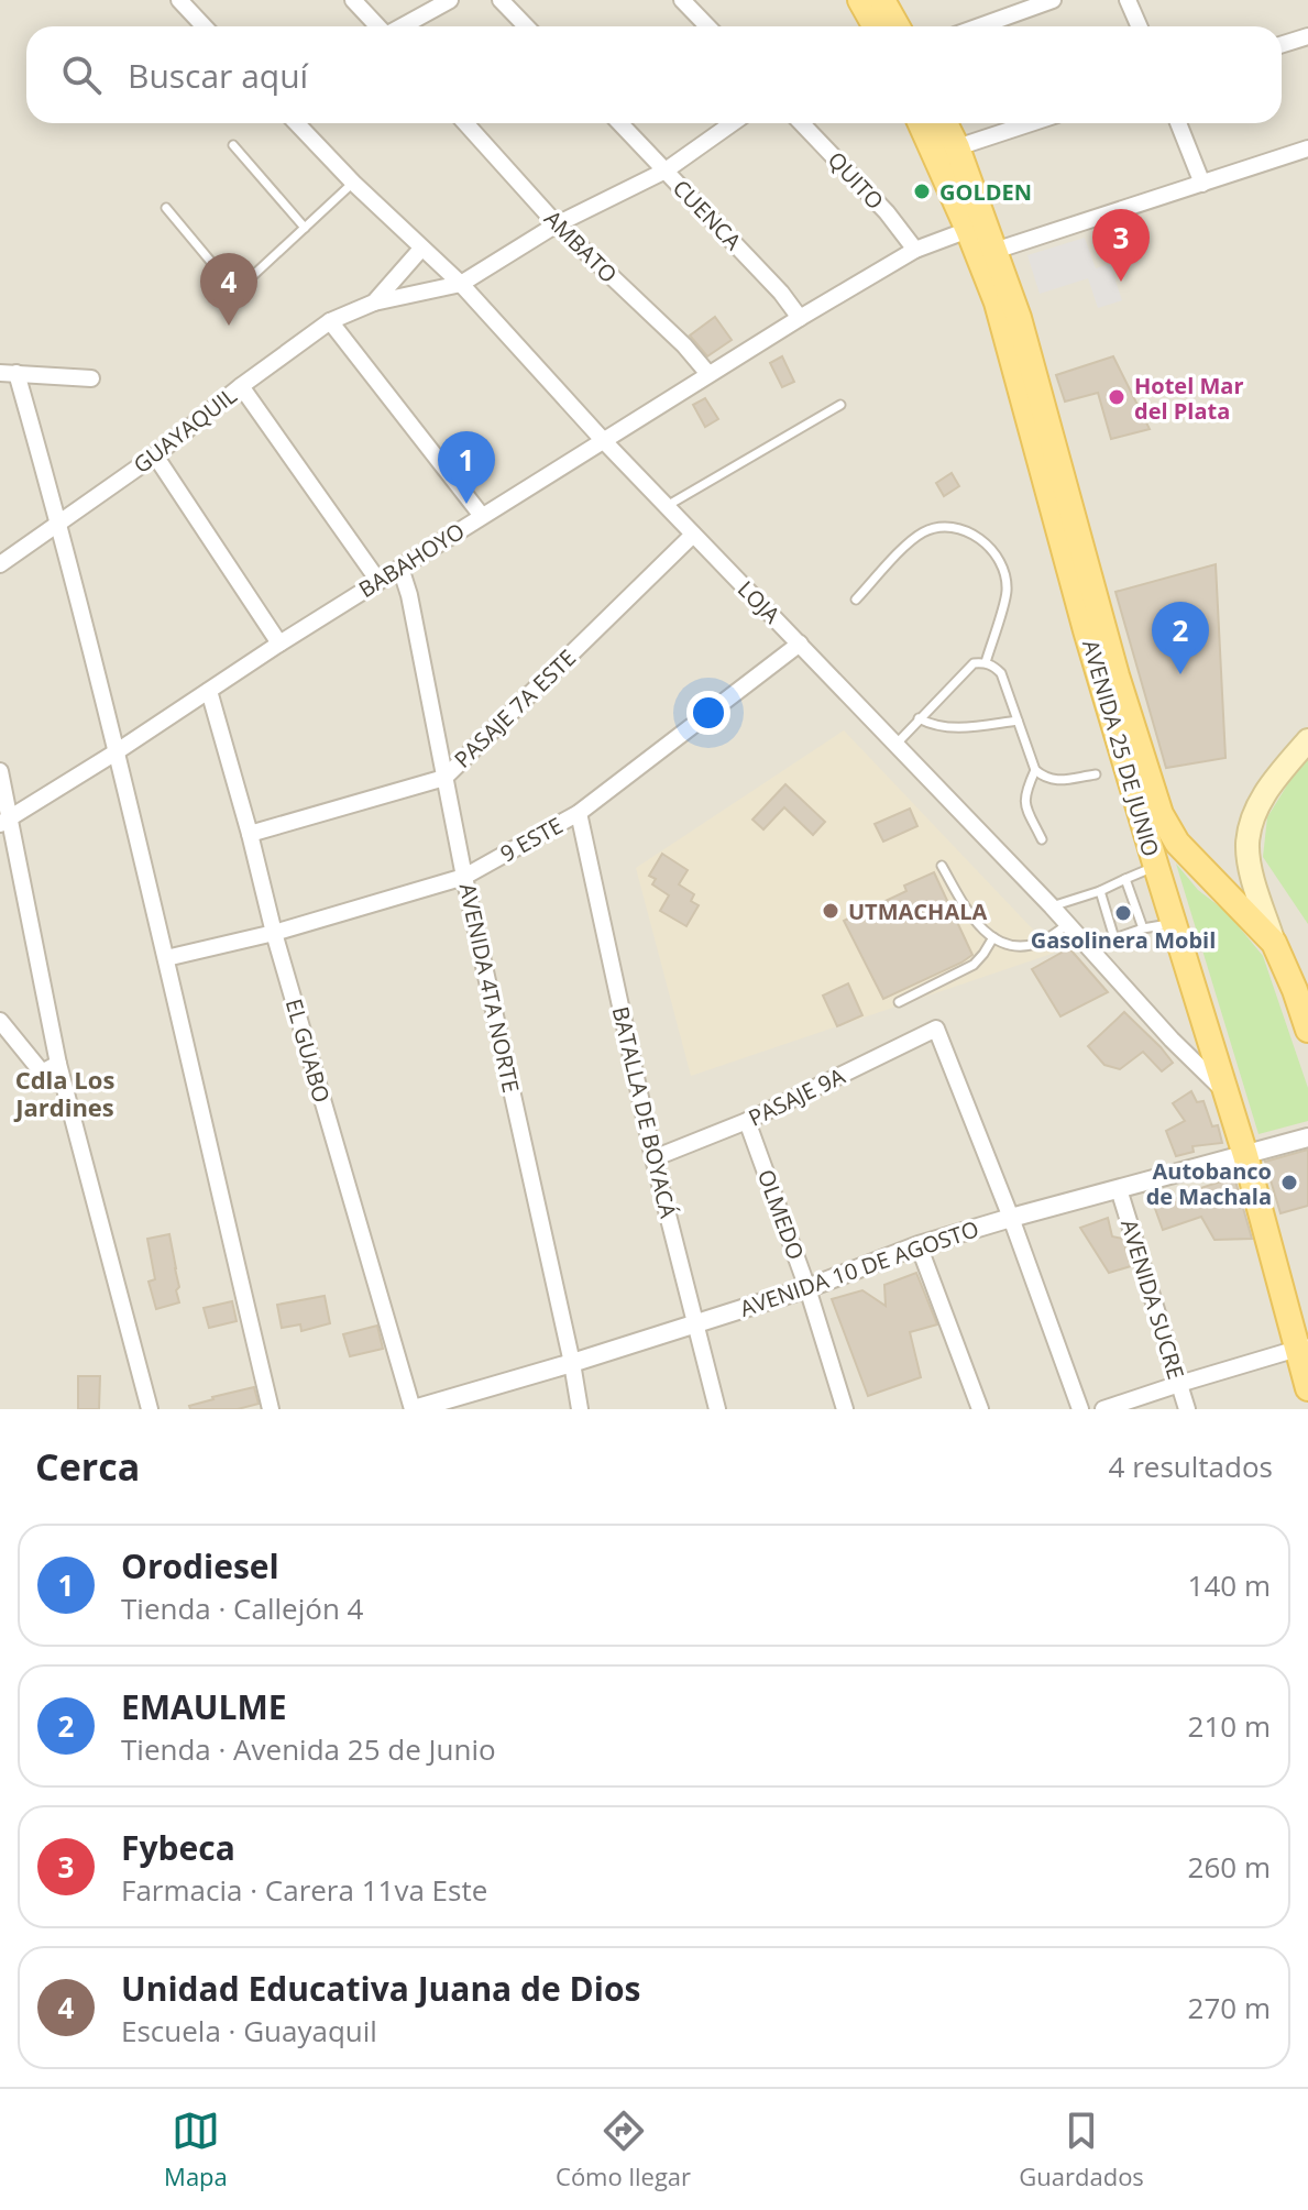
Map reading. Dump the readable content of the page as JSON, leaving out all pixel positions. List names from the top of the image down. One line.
{"streets":{"main road":["AVENIDA 25 DE JUNIO"],"street":["QUITO","CUENCA","AMBATO","GUAYAQUIL","BABAHOYO","LOJA","PASAJE 7A ESTE","9 ESTE","AVENIDA 4TA NORTE","EL GUABO","PASAJE 9A","BATALLA DE BOYACÁ","OLMEDO","AVENIDA 10 DE AGOSTO","AVENIDA SUCRE"]},"crossings":[["QUITO","BABAHOYO"],["CUENCA","GUAYAQUIL"],["CUENCA","BABAHOYO"],["AMBATO","GUAYAQUIL"],["AMBATO","BABAHOYO"],["GUAYAQUIL","LOJA"],["BABAHOYO","LOJA"],["BABAHOYO","AVENIDA 25 DE JUNIO"],["BABAHOYO","AVENIDA 4TA NORTE"],["BABAHOYO","EL GUABO"],["LOJA","PASAJE 7A ESTE"],["LOJA","AVENIDA 25 DE JUNIO"],["LOJA","9 ESTE"],["PASAJE 7A ESTE","AVENIDA 4TA NORTE"],["PASAJE 7A ESTE","EL GUABO"],["AVENIDA 25 DE JUNIO","AVENIDA 10 DE AGOSTO"],["9 ESTE","AVENIDA 4TA NORTE"],["9 ESTE","EL GUABO"],["9 ESTE","BATALLA DE BOYACÁ"],["AVENIDA 4TA NORTE","AVENIDA 10 DE AGOSTO"],["EL GUABO","AVENIDA 10 DE AGOSTO"],["PASAJE 9A","BATALLA DE BOYACÁ"],["PASAJE 9A","OLMEDO"],["PASAJE 9A","AVENIDA 10 DE AGOSTO"],["BATALLA DE BOYACÁ","AVENIDA 10 DE AGOSTO"],["OLMEDO","AVENIDA 10 DE AGOSTO"],["AVENIDA 10 DE AGOSTO","AVENIDA SUCRE"]],"districts":["Cdla Los Jardines"],"places":["GOLDEN","Hotel Mar del Plata","UTMACHALA","Gasolinera Mobil","Autobanco de Machala"],"page":{"search":"Buscar aquí","pins":["3","4","1","2"],"heading":["Cerca","4 resultados"],"list":[{"mark":"1","name":"Orodiesel","note":"Tienda · Callejón 4","value":"140 m"},{"mark":"2","name":"EMAULME","note":"Tienda · Avenida 25 de Junio","value":"210 m"},{"mark":"3","name":"Fybeca","note":"Farmacia · Carera 11va Este","value":"260 m"},{"mark":"4","name":"Unidad Educativa Juana de Dios","note":"Escuela · Guayaquil","value":"270 m"}],"nav":["Mapa","Cómo llegar","Guardados"]}}
